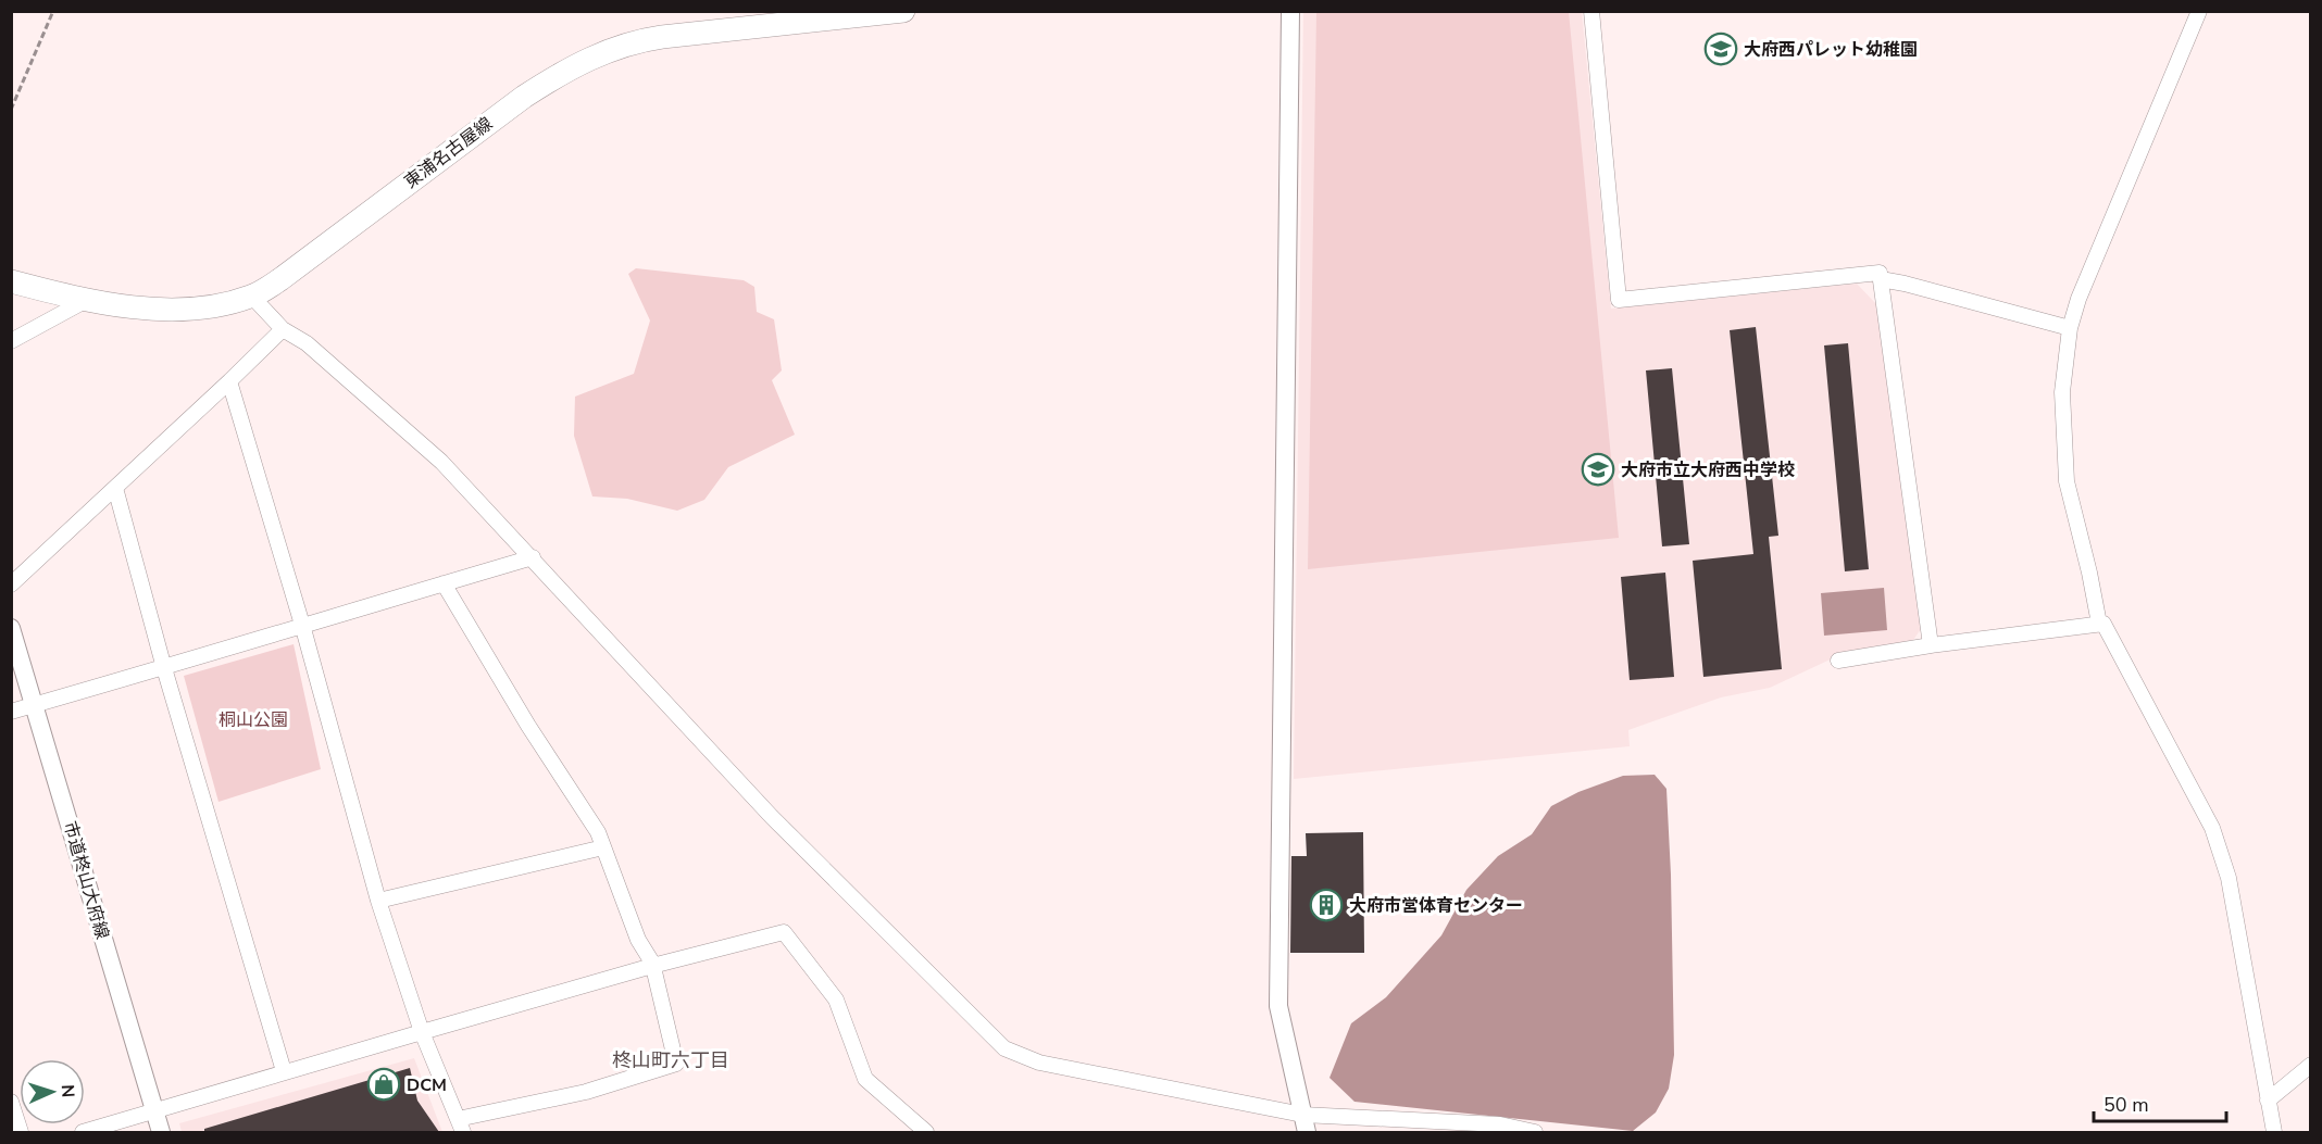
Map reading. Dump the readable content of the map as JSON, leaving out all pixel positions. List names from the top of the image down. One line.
{"streets":{"main road":["東浦名古屋線"],"street":["市道柊山大府線"]},"districts":["柊山町六丁目"],"parks":["桐山公園"],"places":{"school or university":["大府西パレット幼稚園","大府市立大府西中学校"],"building":["大府市営体育センター"],"shop":["DCM"]},"scale_bar":"50 m","north":"right"}
